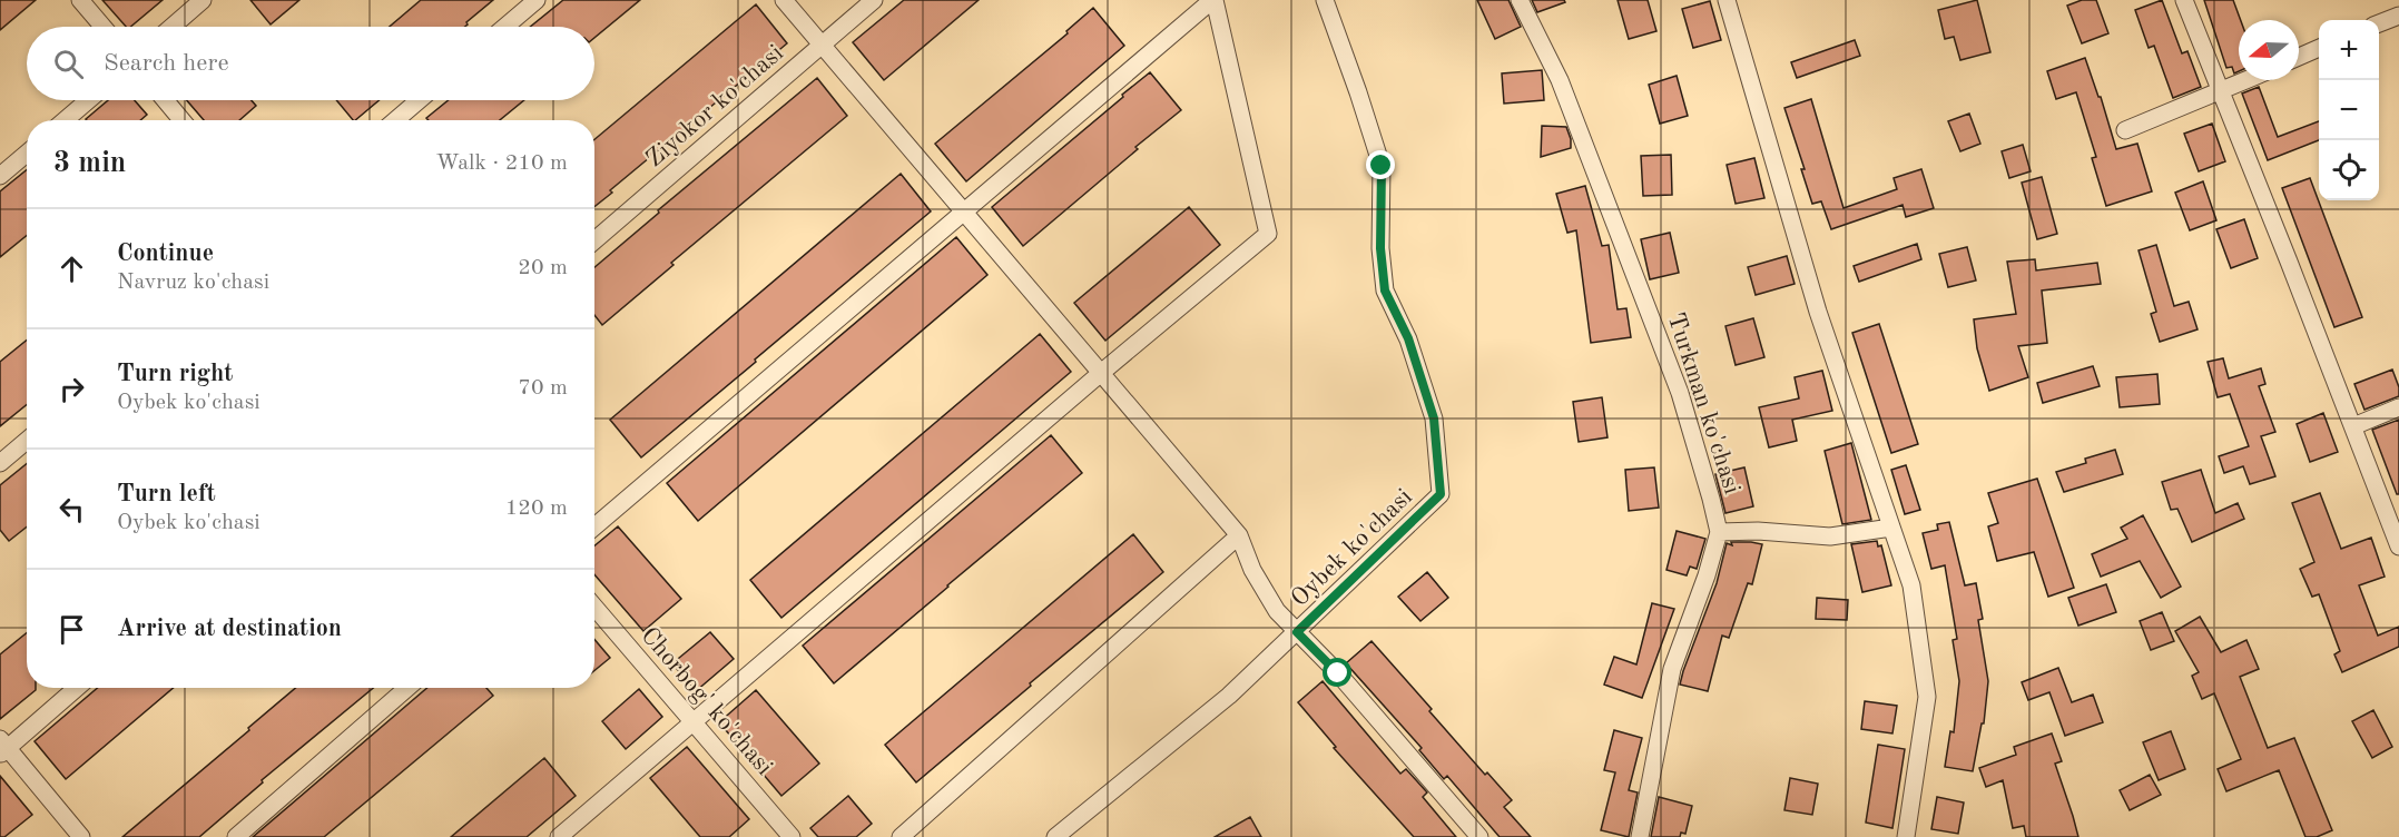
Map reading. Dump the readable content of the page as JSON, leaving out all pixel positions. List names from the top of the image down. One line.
{"streets":{"street":["Ziyokor ko'chasi","Turkman ko'chasi","Oybek ko'chasi","Chorbog' ko'chasi"]},"north":"left","page":{"map_buttons":["+","−"],"search":"Search here","heading":["3 min","Walk · 210 m"],"list":[["Continue","Navruz ko'chasi","20 m"],["Turn right","Oybek ko'chasi","70 m"],["Turn left","Oybek ko'chasi","120 m"],"Arrive at destination"]}}
